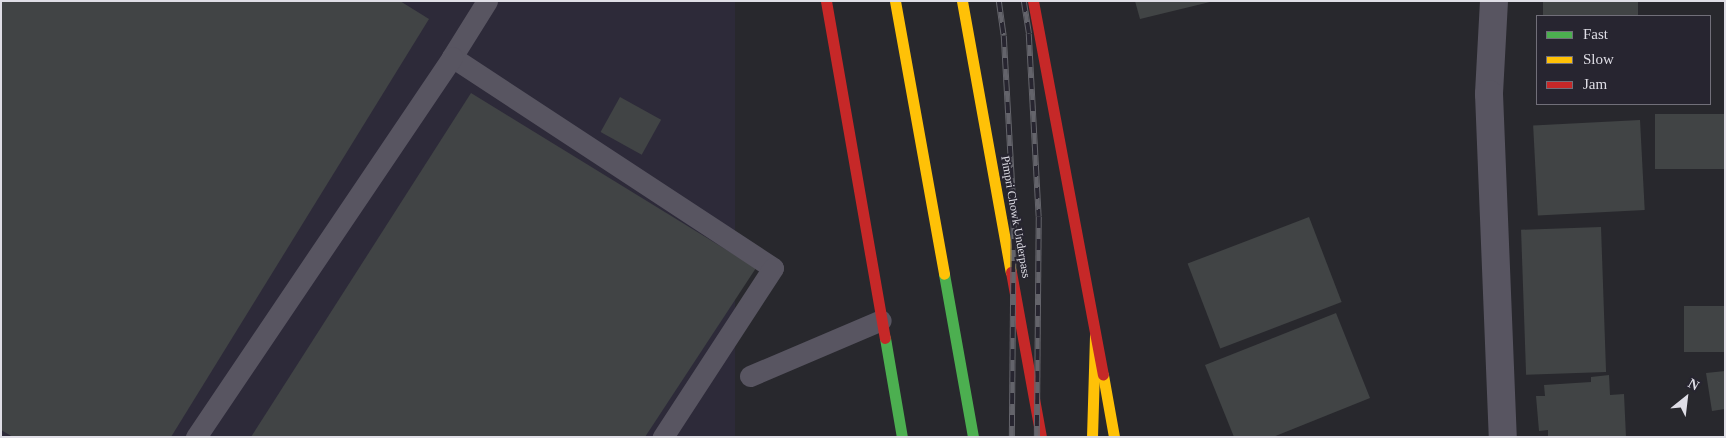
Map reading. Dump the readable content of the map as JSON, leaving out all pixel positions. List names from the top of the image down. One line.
{"streets":{"main road":["Pimpri Chowk Underpass"]},"legend":["Fast","Slow","Jam"],"north":"top right"}
